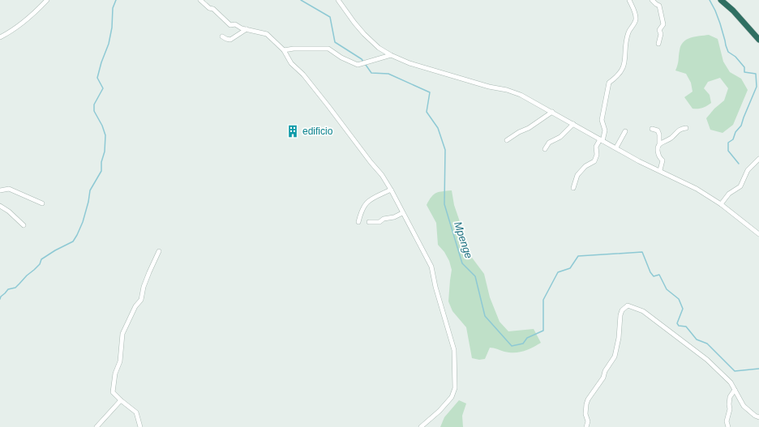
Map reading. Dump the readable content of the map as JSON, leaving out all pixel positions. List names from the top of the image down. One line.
{"water":["Mpenge"],"places":{"building":["edificio"]}}
